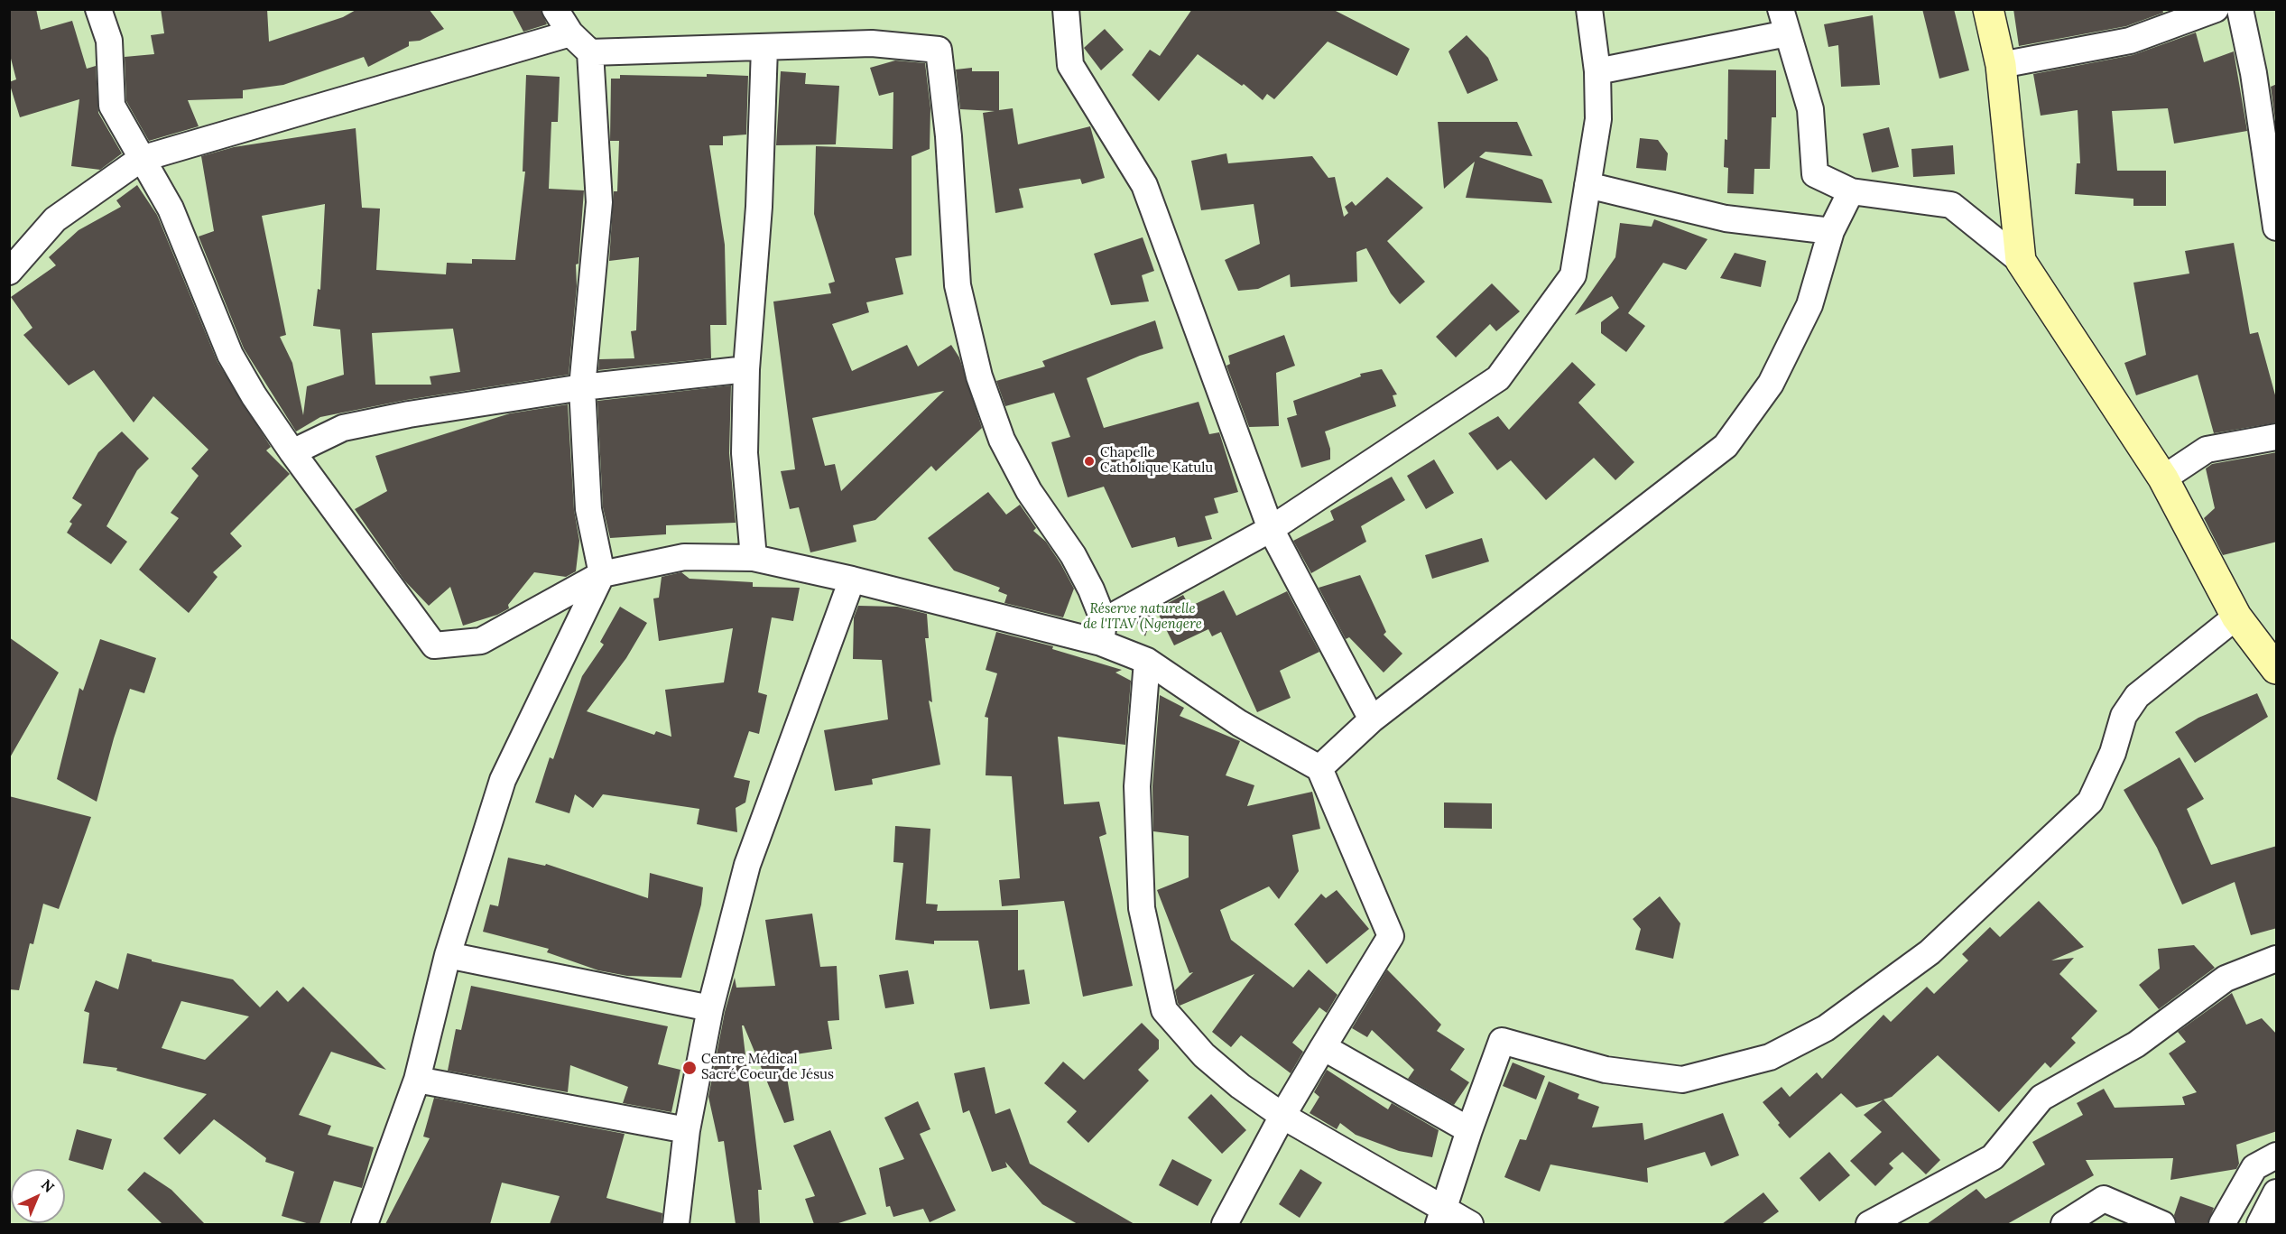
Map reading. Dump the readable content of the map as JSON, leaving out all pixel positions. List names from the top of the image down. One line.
{"parks":["Réserve naturelle de l'ITAV (Ngengere"],"places":["Chapelle Catholique Katulu","Centre Médical Sacré Coeur de Jésus"],"north":"top right"}
